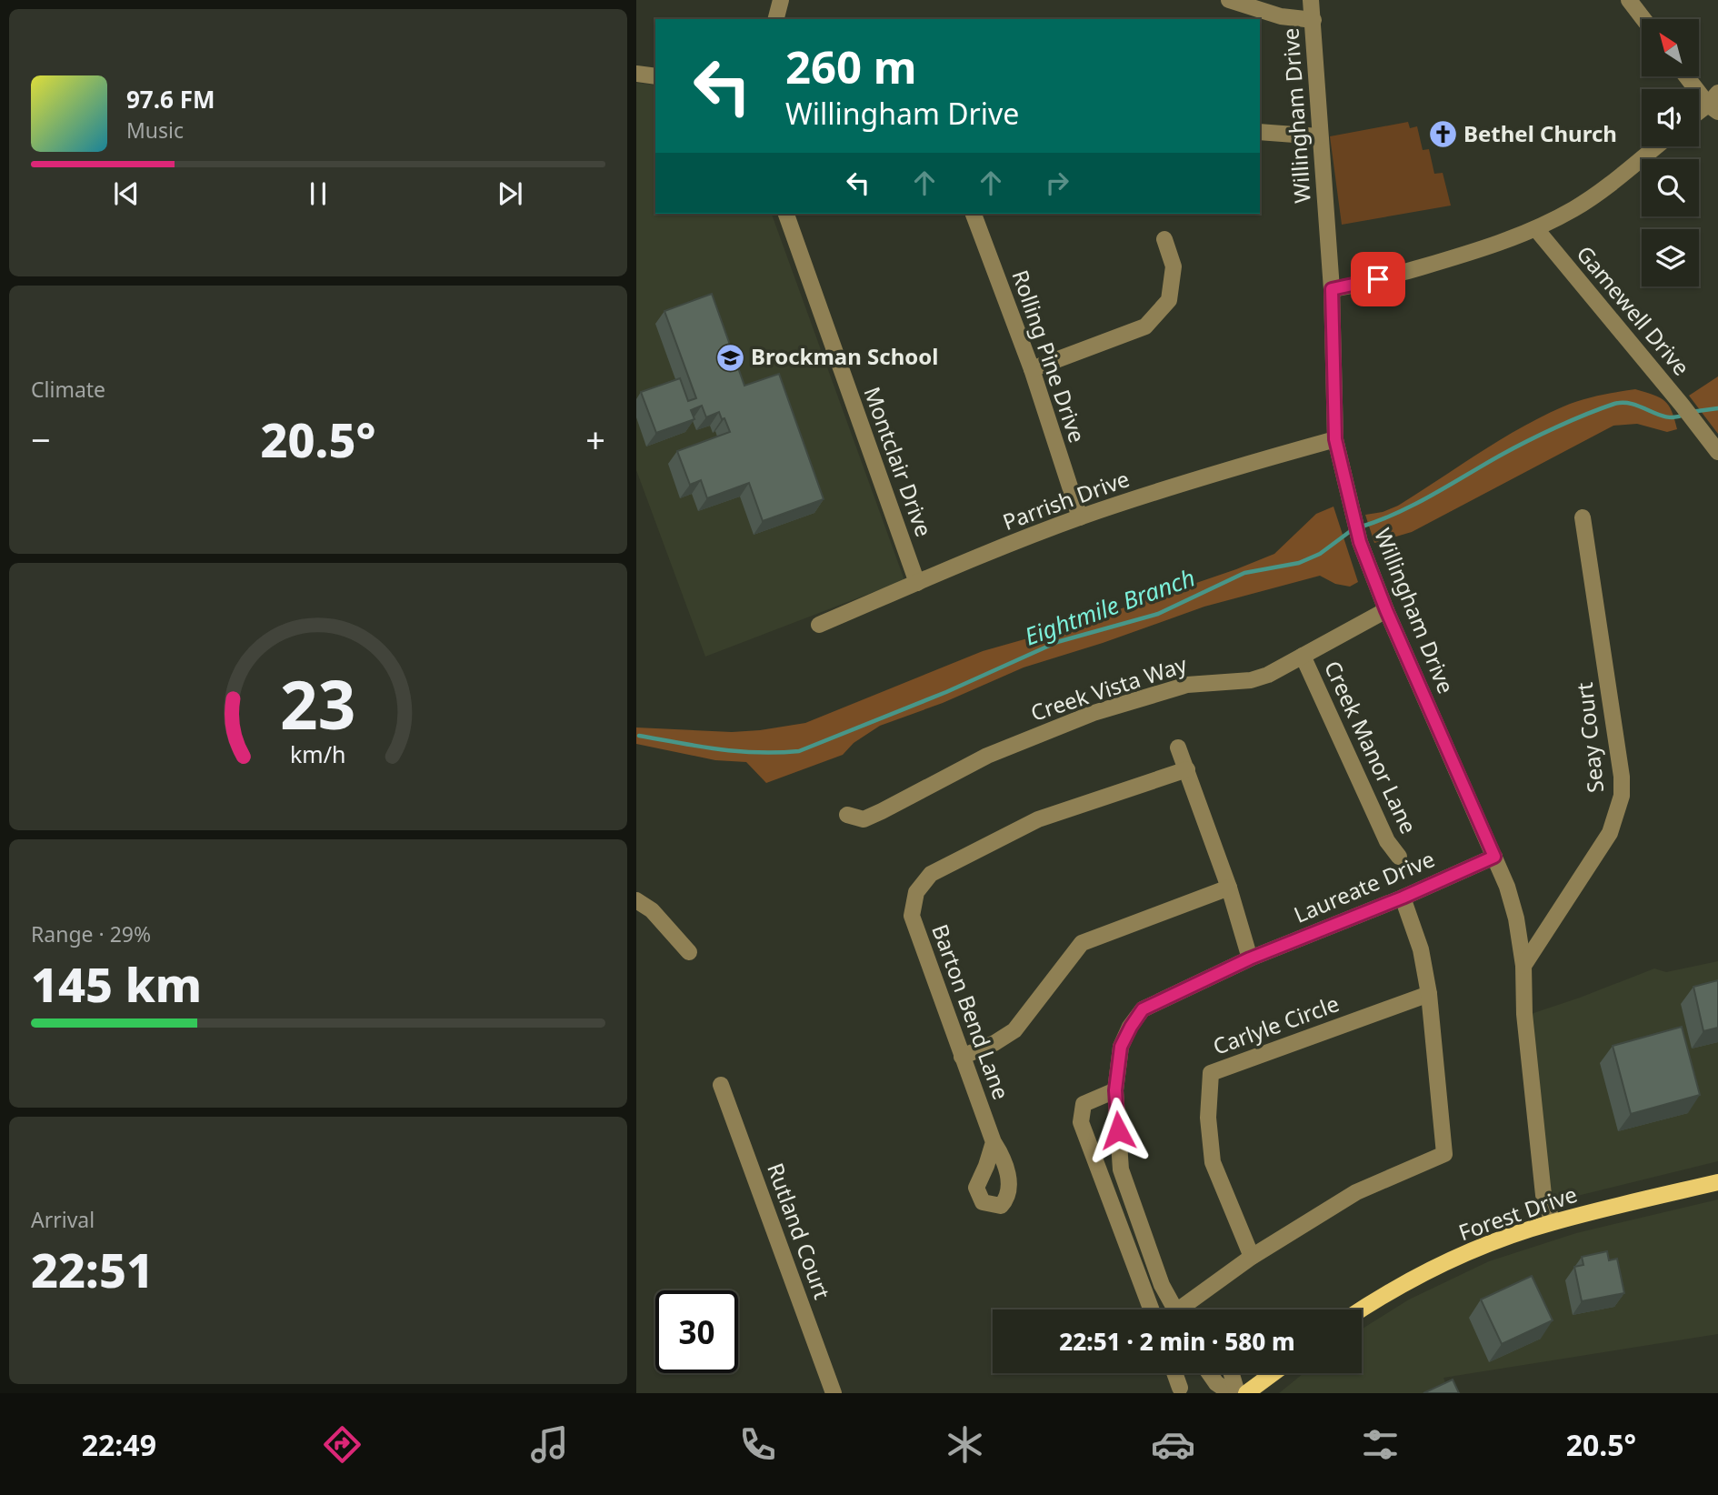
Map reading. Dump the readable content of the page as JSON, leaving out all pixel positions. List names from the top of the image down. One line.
{"streets":{"main road":["Forest Drive"],"street":["Willingham Drive","Gamewell Drive","Rolling Pine Drive","Montclair Drive","Parrish Drive","Creek Vista Way","Seay Court","Creek Manor Lane","Laureate Drive","Barton Bend Lane","Carlyle Circle","Rutland Court"]},"crossings":[["Willingham Drive","Parrish Drive"],["Willingham Drive","Creek Vista Way"],["Willingham Drive","Seay Court"],["Willingham Drive","Laureate Drive"],["Willingham Drive","Forest Drive"],["Rolling Pine Drive","Parrish Drive"],["Montclair Drive","Parrish Drive"],["Creek Vista Way","Creek Manor Lane"]],"water":["Eightmile Branch"],"places":{"church":["Bethel Church"],"school or university":["Brockman School"]},"north":"top left","page":{"turn":["260 m","Willingham Drive"],"song":["97.6 FM","Music"],"tile":["Climate",["Range · 29%","145 km"],["Arrival","22:51"]],"heat":["−","20.5°","+"],"limit":"30","trip":"22:51 · 2 min · 580 m","tabs":["22:49","20.5°"],"gauge":["23","km/h"]}}
